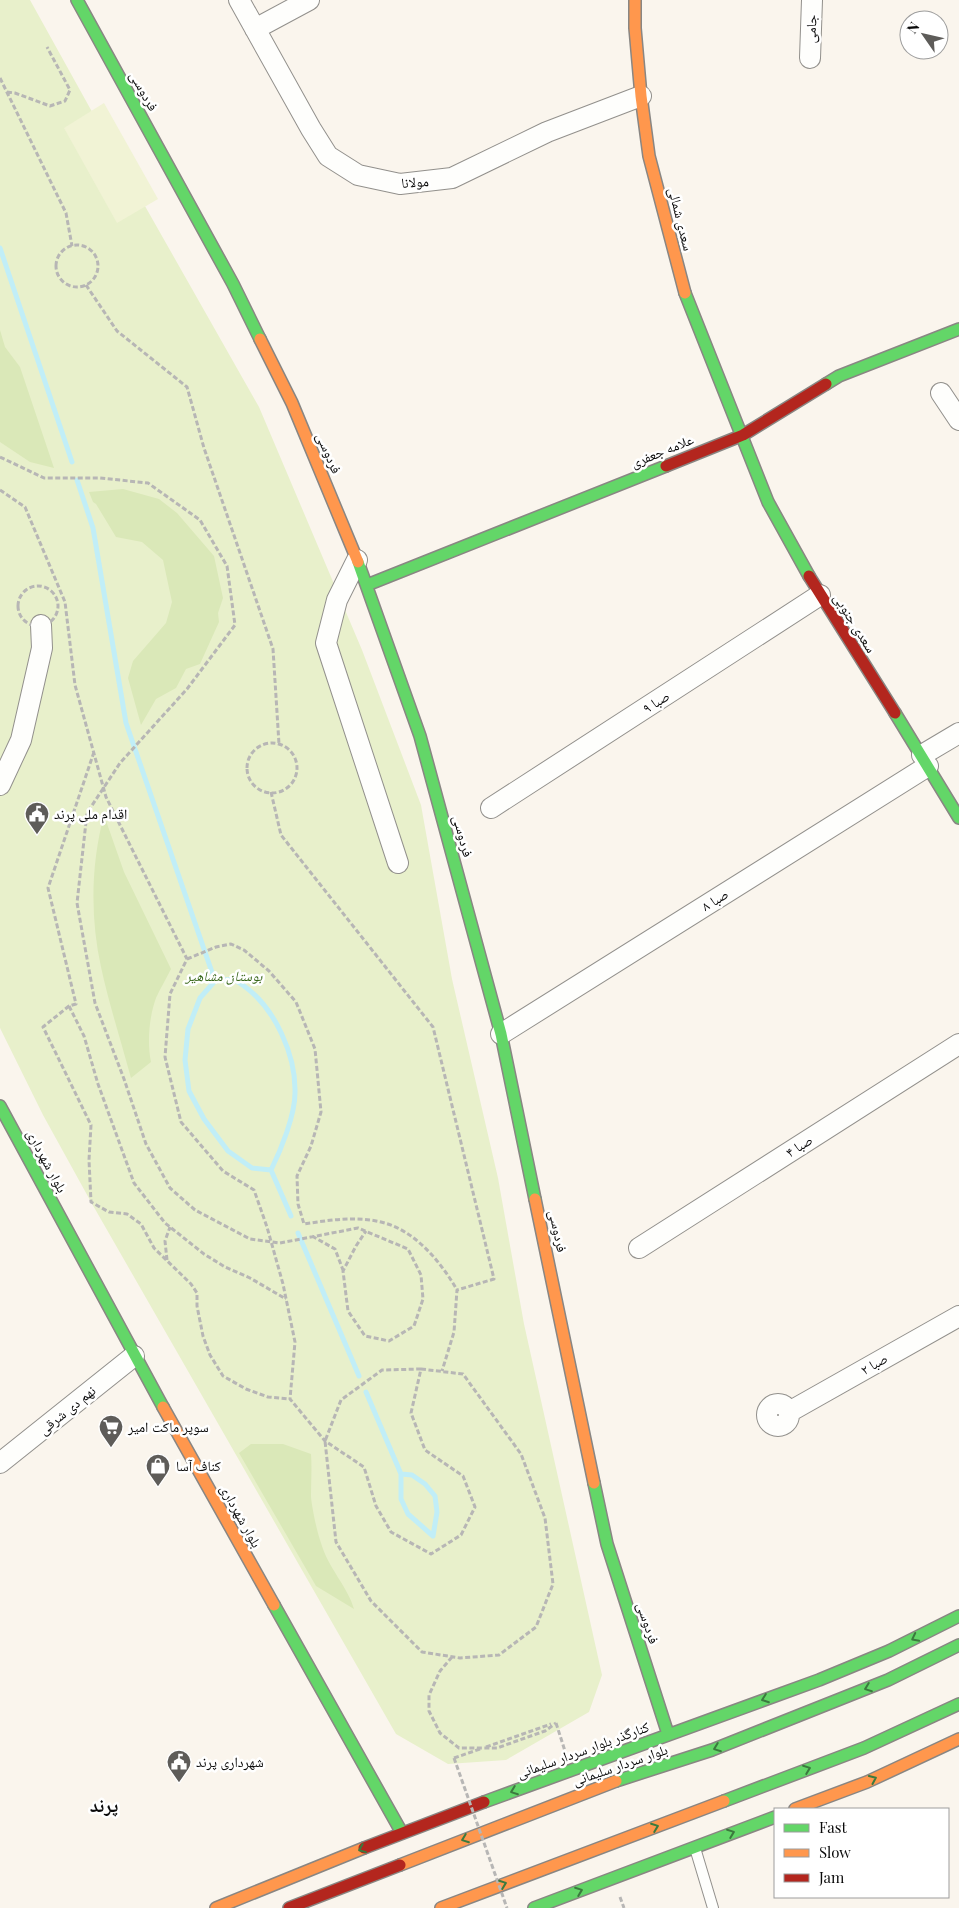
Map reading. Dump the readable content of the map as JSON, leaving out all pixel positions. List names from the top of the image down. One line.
{"streets":{"street":["جامی","فردوسی","مولانا","سعدی شمالی","علامه جعفری","سعدی جنوبی","صبا ۹","صبا ۸","صبا ۴","بلوار شهرداری","صبا ۲","نهم دی شرقی","کنارگذر بلوار سردار سلیمانی","بلوار سردار سلیمانی"]},"crossings":[["فردوسی","علامه جعفری"],["فردوسی","صبا ۸"],["فردوسی","کنارگذر بلوار سردار سلیمانی"],["مولانا","سعدی شمالی"],["سعدی شمالی","علامه جعفری"],["سعدی شمالی","سعدی جنوبی"],["علامه جعفری","سعدی جنوبی"],["سعدی جنوبی","صبا ۹"],["سعدی جنوبی","صبا ۸"],["بلوار شهرداری","نهم دی شرقی"],["بلوار شهرداری","کنارگذر بلوار سردار سلیمانی"]],"districts":["پرند"],"parks":["بوستان مشاهیر"],"places":{"public building":["اقدام ملی پرند","شهرداری پرند"],"supermarket":["سوپر ماکت امیر"],"shop":["کناف آسا"]},"legend":["Fast","Slow","Jam"],"north":"top left"}
